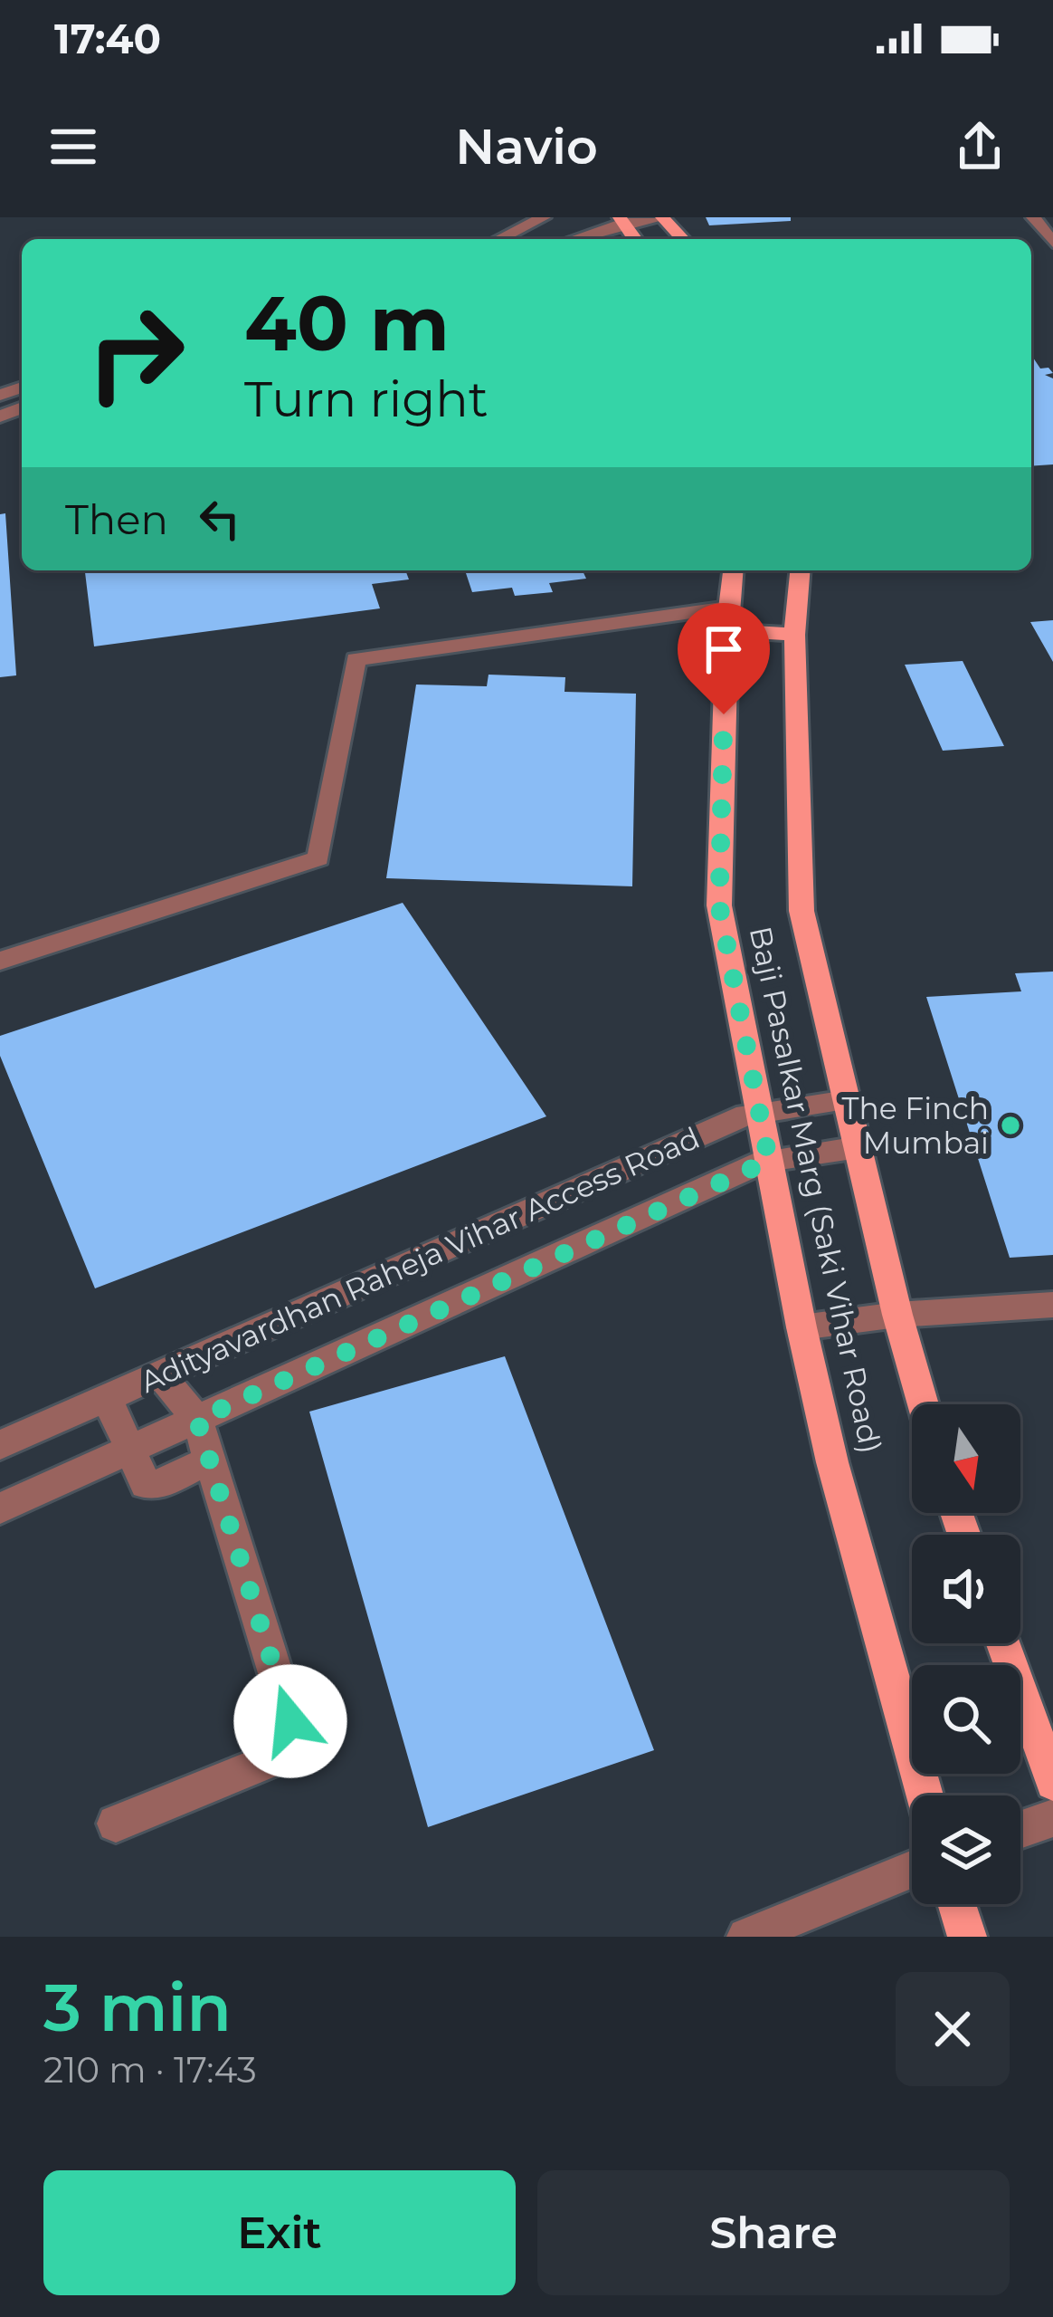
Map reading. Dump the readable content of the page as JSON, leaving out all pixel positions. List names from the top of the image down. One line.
{"streets":{"main road":["Baji Pasalkar Marg (Saki Vihar Road)"],"street":["Adityavardhan Raheja Vihar Access Road"]},"crossings":[["Baji Pasalkar Marg (Saki Vihar Road)","Adityavardhan Raheja Vihar Access Road"]],"places":["The Finch Mumbai"],"north":"bottom","page":{"status":"17:40","header":"Navio","turn":["40 m","Turn right"],"then":"Then","heading":["3 min","210 m · 17:43"],"buttons":["Exit","Share"]}}
